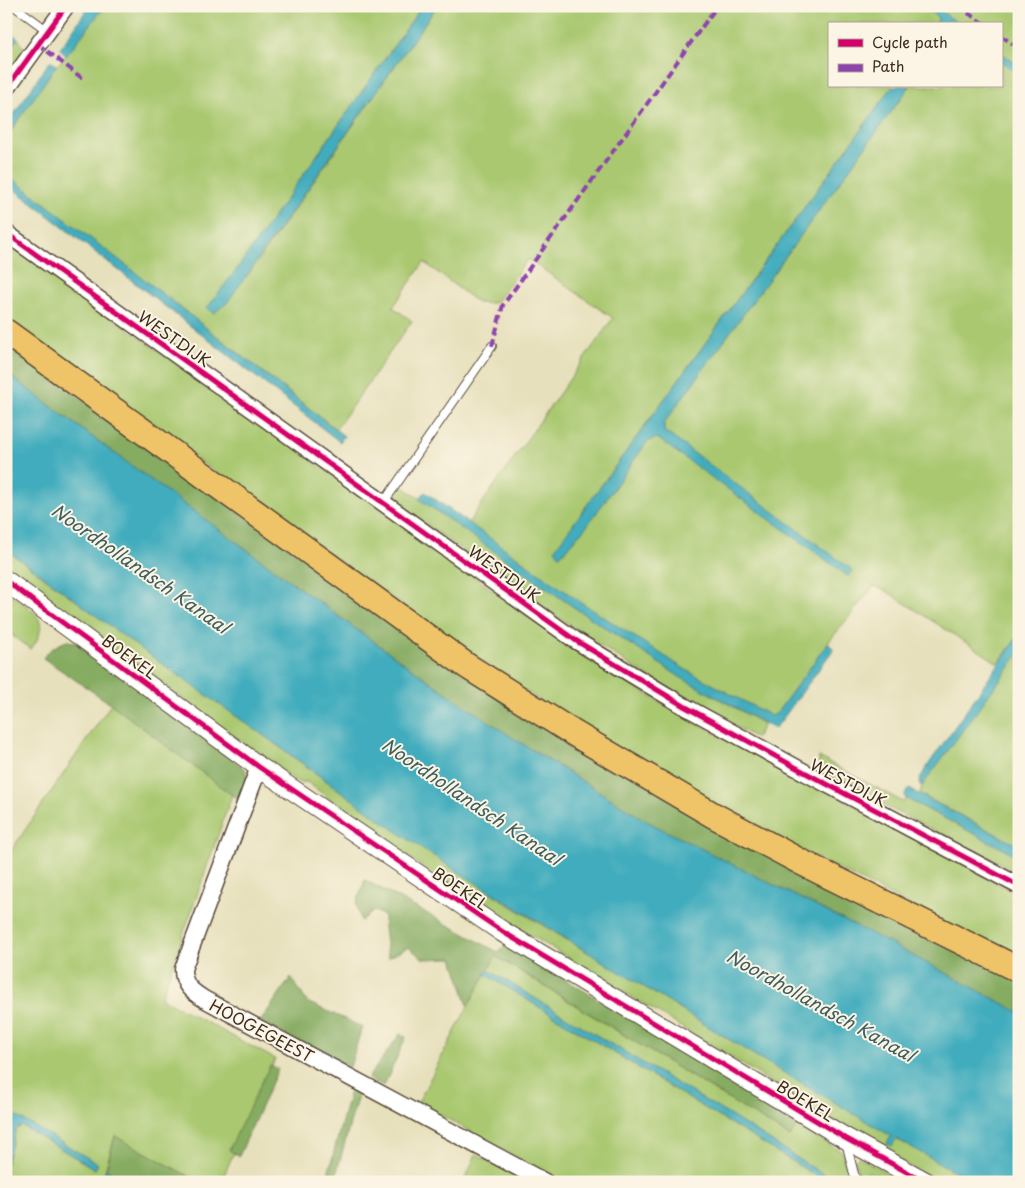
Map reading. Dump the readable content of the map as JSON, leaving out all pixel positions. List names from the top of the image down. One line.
{"streets":{"street":["WESTDIJK","BOEKEL","HOOGEGEEST"]},"crossings":[["BOEKEL","HOOGEGEEST"]],"water":["Noordhollandsch Kanaal"],"legend":["Cycle path","Path"]}
